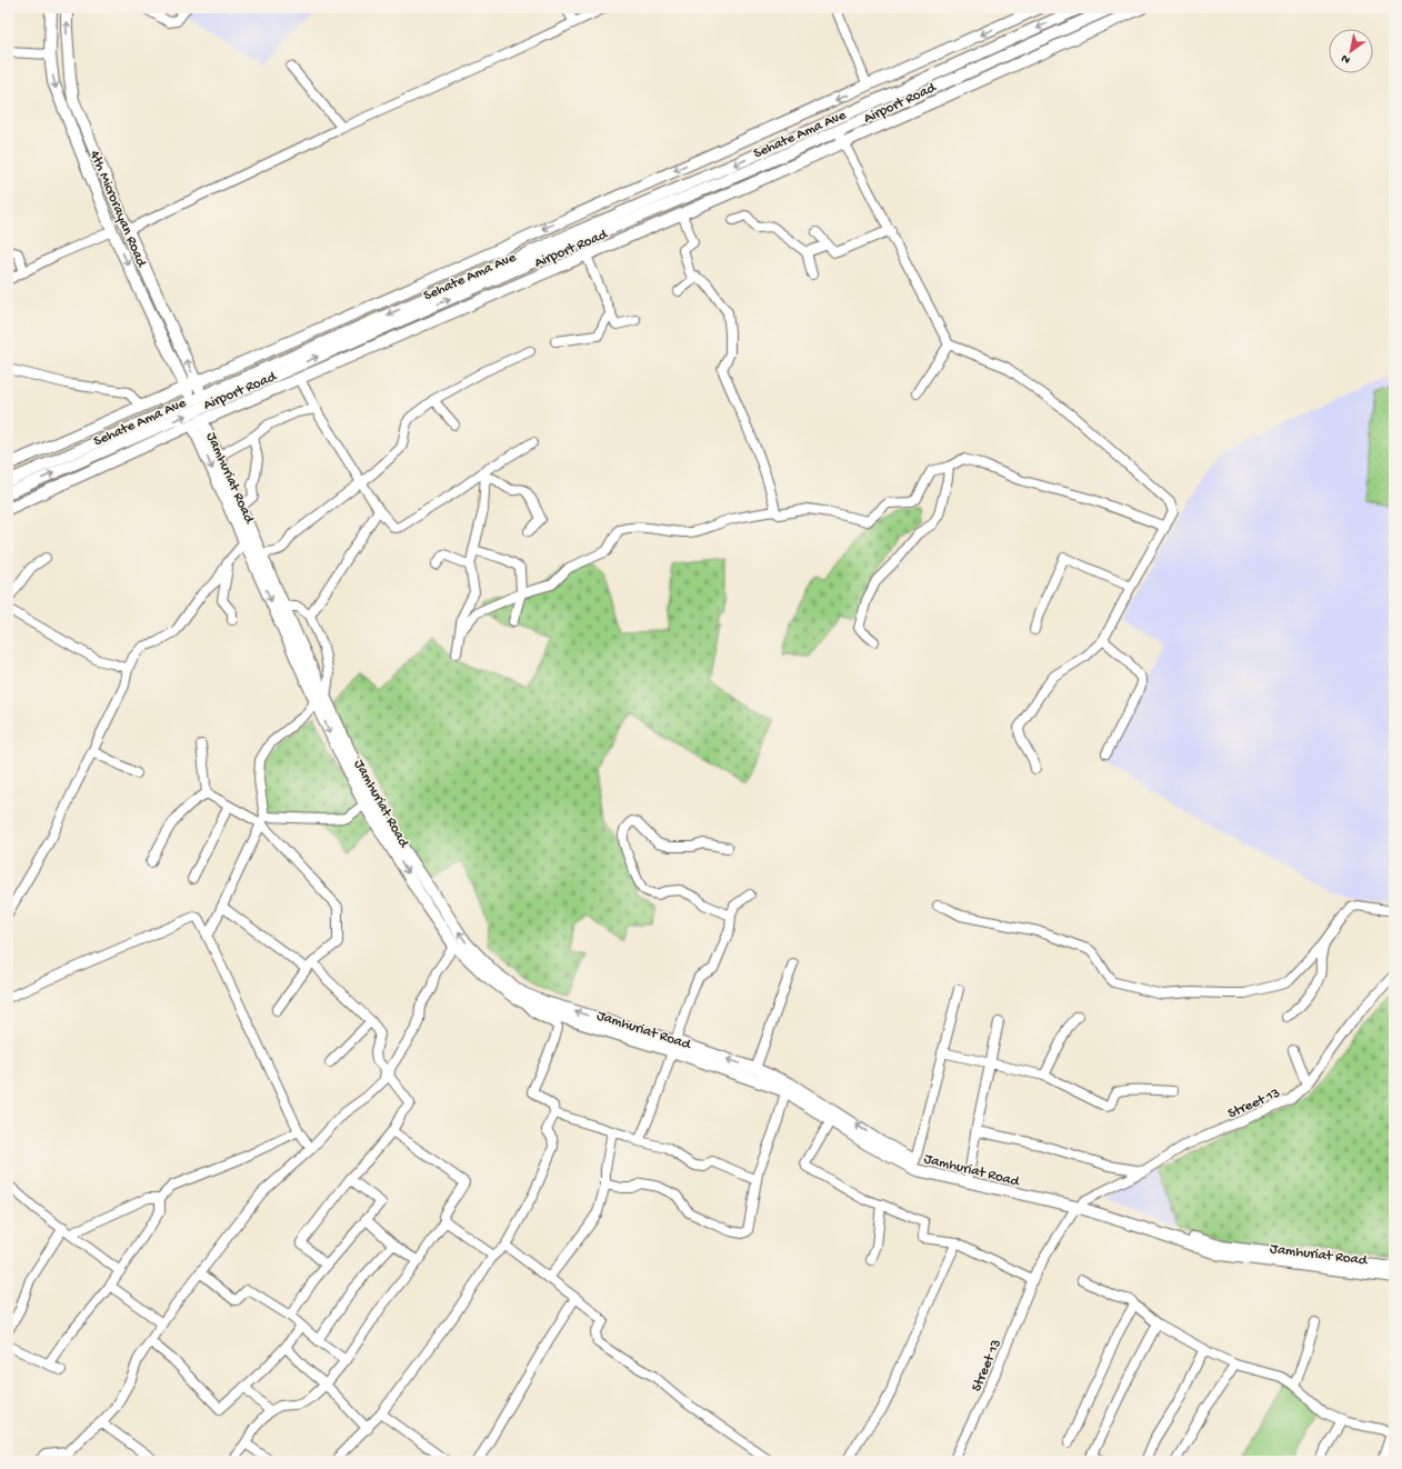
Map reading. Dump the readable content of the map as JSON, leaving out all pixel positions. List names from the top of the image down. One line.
{"streets":{"main road":["Airport Road","Sehate Ama Ave","4th Microrayan Road","Jamhuriat Road"],"street":["Street 13"]},"crossings":[["Airport Road","Sehate Ama Ave"],["Airport Road","4th Microrayan Road"],["Airport Road","Jamhuriat Road"],["Sehate Ama Ave","4th Microrayan Road"],["Jamhuriat Road","Street 13"]],"one_way":["Sehate Ama Ave"],"north":"bottom left"}
